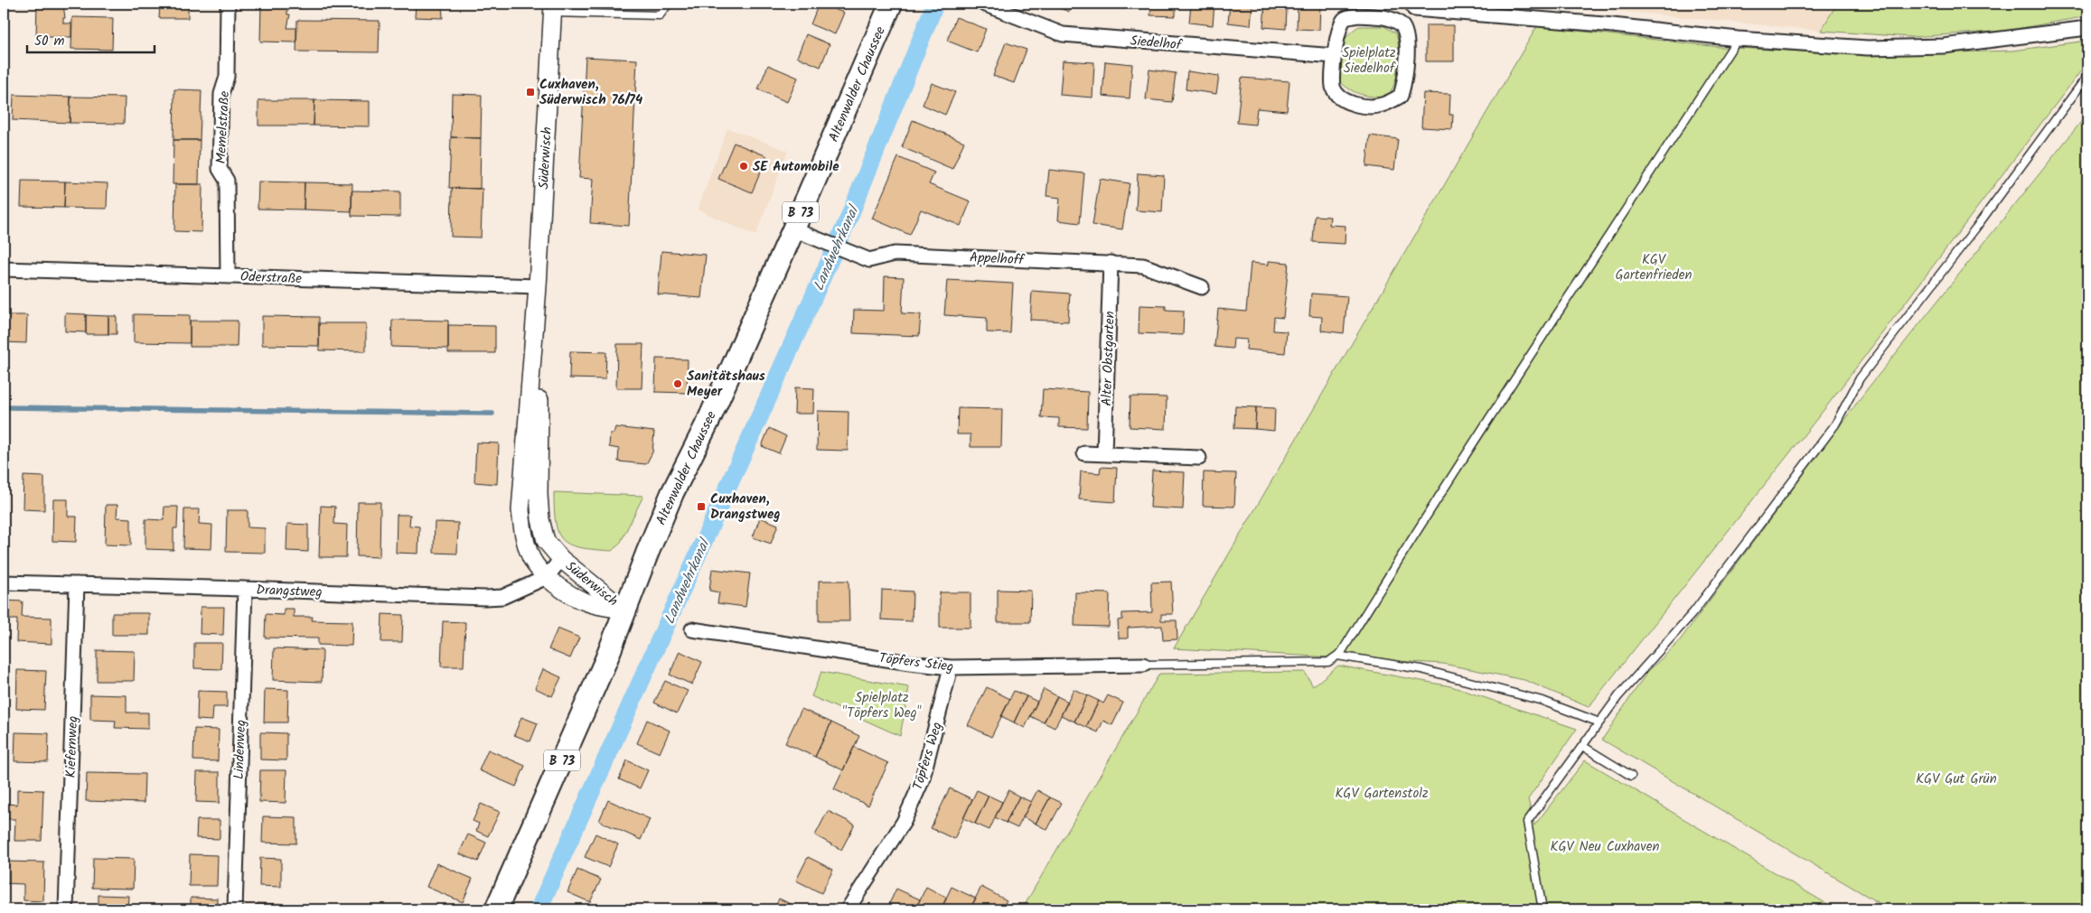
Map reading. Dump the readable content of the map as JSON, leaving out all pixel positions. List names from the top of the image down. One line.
{"streets":{"main road":["Altenwalder Chaussee","B 73"],"street":["Siedelhof","Memelstraße","Süderwisch","Appelhoff","Oderstraße","Alter Obstgarten","Drangstweg","Töpfers Stieg","Kiefernweg","Lindenweg","Töpfers Weg"]},"crossings":[["Altenwalder Chaussee","Süderwisch"],["Altenwalder Chaussee","Appelhoff"],["Memelstraße","Oderstraße"],["Süderwisch","Oderstraße"],["Süderwisch","Drangstweg"],["Appelhoff","Alter Obstgarten"],["Drangstweg","Kiefernweg"],["Drangstweg","Lindenweg"],["Töpfers Stieg","Töpfers Weg"]],"water":["Landwehrkanal"],"parks":["Spielplatz Siedelhof","KGV Gartenfrieden","Spielplatz \"Töpfers Weg\"","KGV Gut Grün","KGV Gartenstolz","KGV Neu Cuxhaven"],"places":{"transit":["Cuxhaven, Süderwisch 76/74","Cuxhaven, Drangstweg"],"other":["SE Automobile","Sanitätshaus Meyer"]},"scale_bar":"50 m"}
